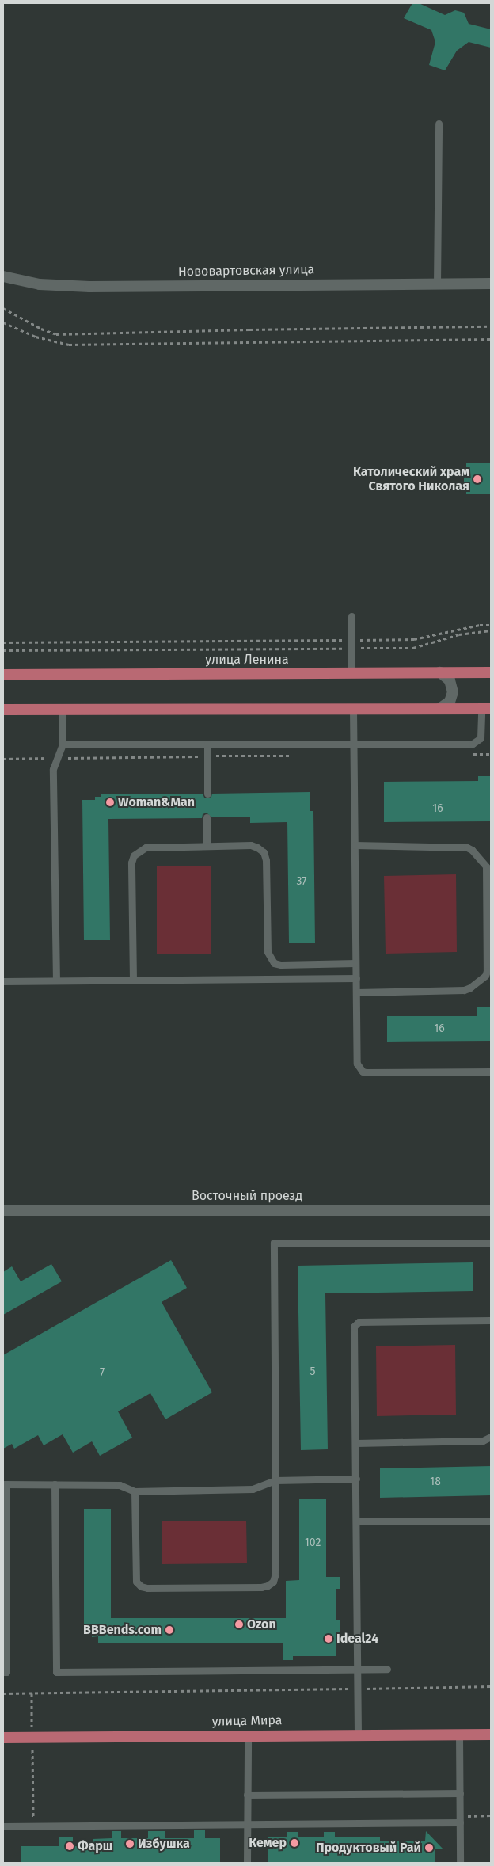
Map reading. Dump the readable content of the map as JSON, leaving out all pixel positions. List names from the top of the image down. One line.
{"streets":{"main road":["улица Ленина","улица Мира"],"street":["Нововартовская улица","Восточный проезд"]},"places":["Католический храм Святого Николая","Woman&Man","Ozon","BBBends.com","Ideal24","Кемер","Избушка","Фарш","Продуктовый Рай"],"house_numbers":["16","37","16","5","7","18","102"]}
